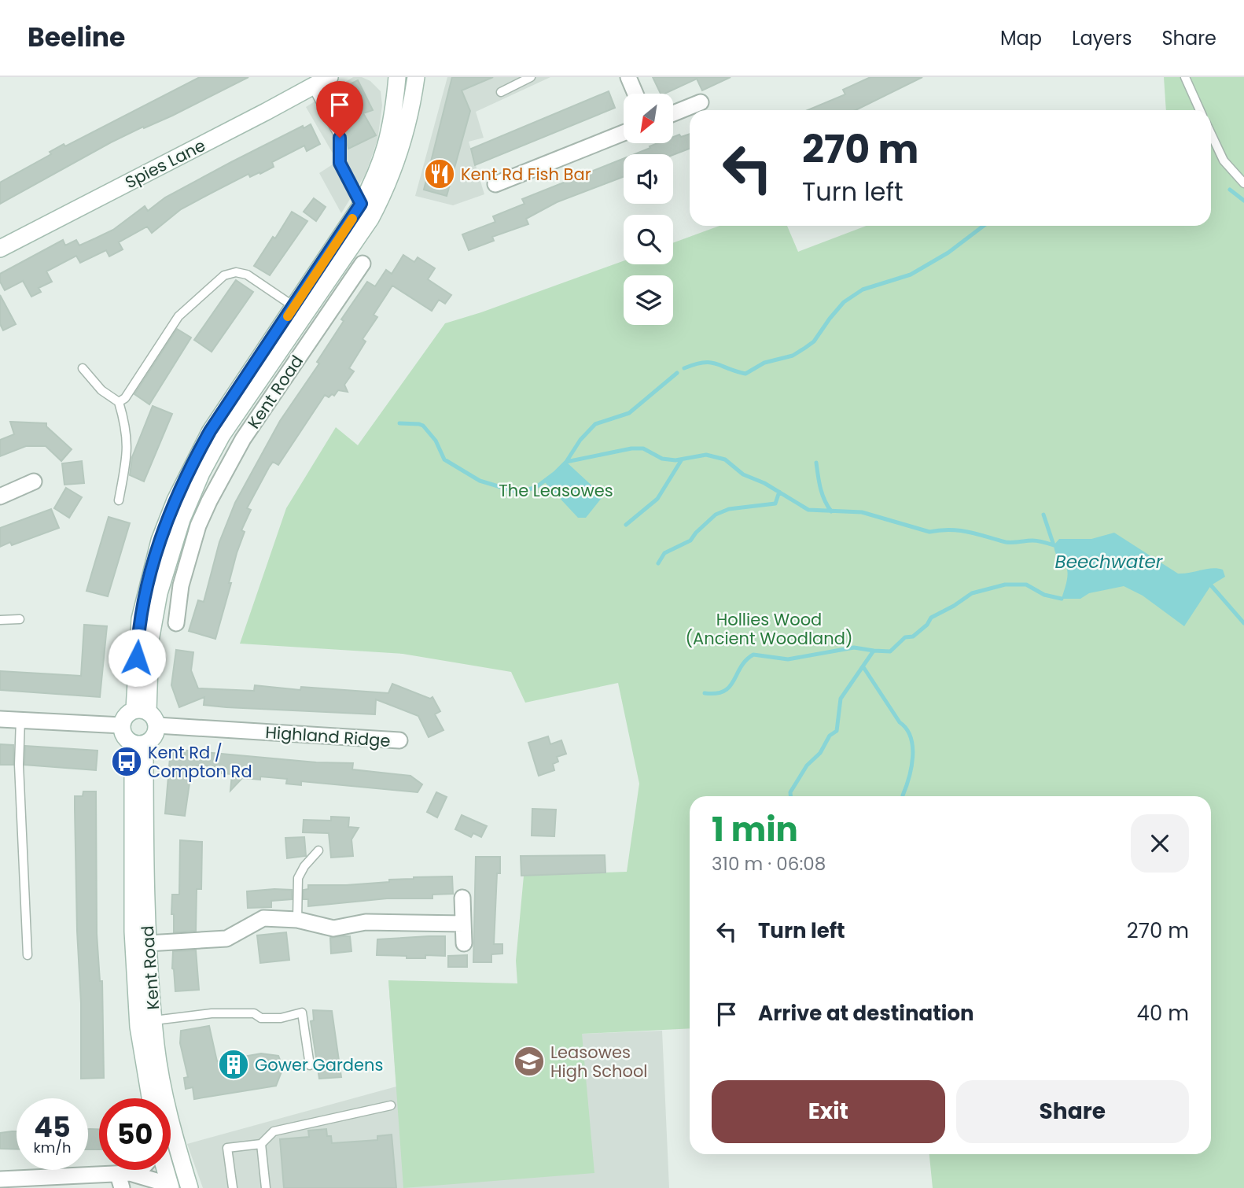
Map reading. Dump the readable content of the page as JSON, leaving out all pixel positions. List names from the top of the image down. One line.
{"streets":{"main road":["Spies Lane","Kent Road"],"street":["Highland Ridge"]},"crossings":[["Kent Road","Highland Ridge"]],"water":["Beechwater"],"parks":["The Leasowes","Hollies Wood (Ancient Woodland)"],"places":{"restaurant":["Kent Rd Fish Bar"],"bus stop":["Kent Rd / Compton Rd"],"school or university":["Leasowes High School"],"building":["Gower Gardens"]},"north":"bottom left","page":{"header":"Beeline","nav":["Map","Layers","Share"],"turn":["270 m","Turn left"],"heading":["1 min","310 m · 06:08"],"list":[{"name":"Turn left","value":"270 m"},{"name":"Arrive at destination","value":"40 m"}],"buttons":["Exit","Share"],"speed":"45 km/h","limit":"50"}}
